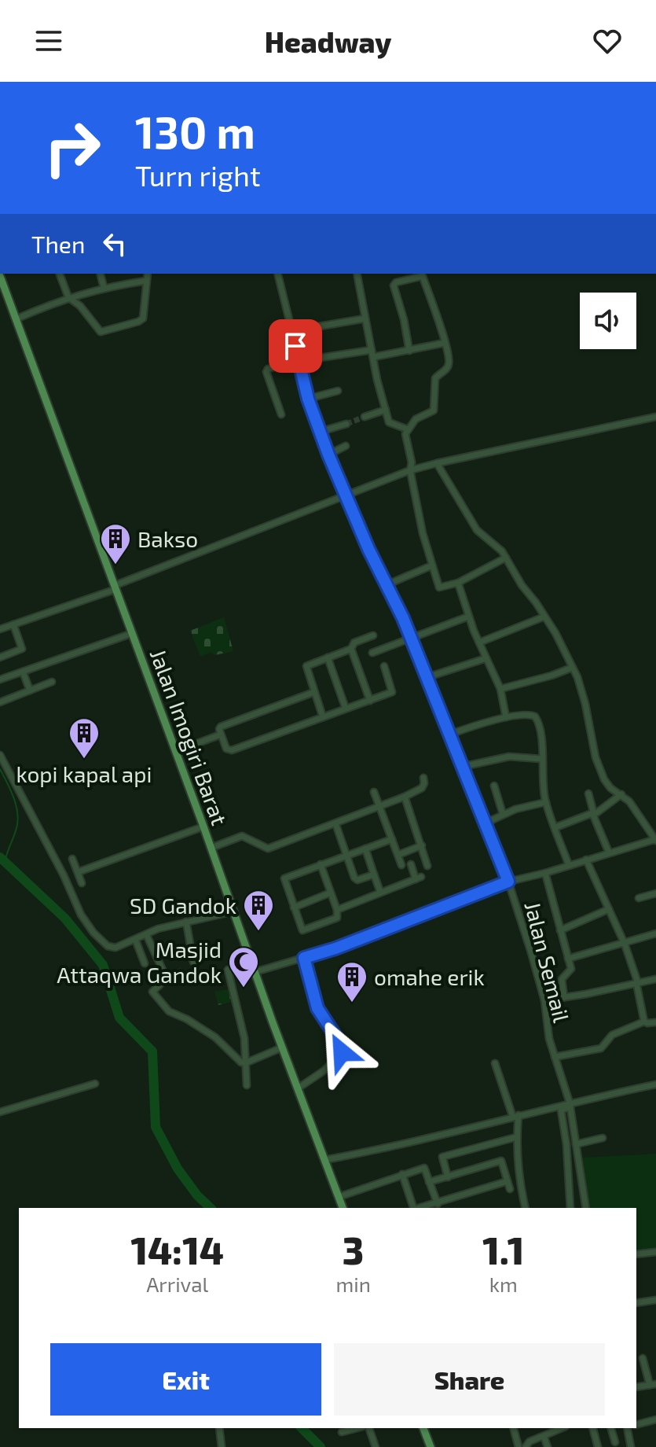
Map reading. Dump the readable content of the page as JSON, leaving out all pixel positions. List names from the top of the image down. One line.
{"streets":{"main road":["Jalan Imogiri Barat"],"street":["Jalan Semail"]},"places":{"building":["Bakso","kopi kapal api","SD Gandok","omahe erik"],"mosque":["Masjid Attaqwa Gandok"]},"page":{"header":"Headway","turn":["130 m","Turn right"],"then":"Then","eta":["14:14","Arrival","3","min","1.1","km"],"buttons":["Exit","Share"]}}
